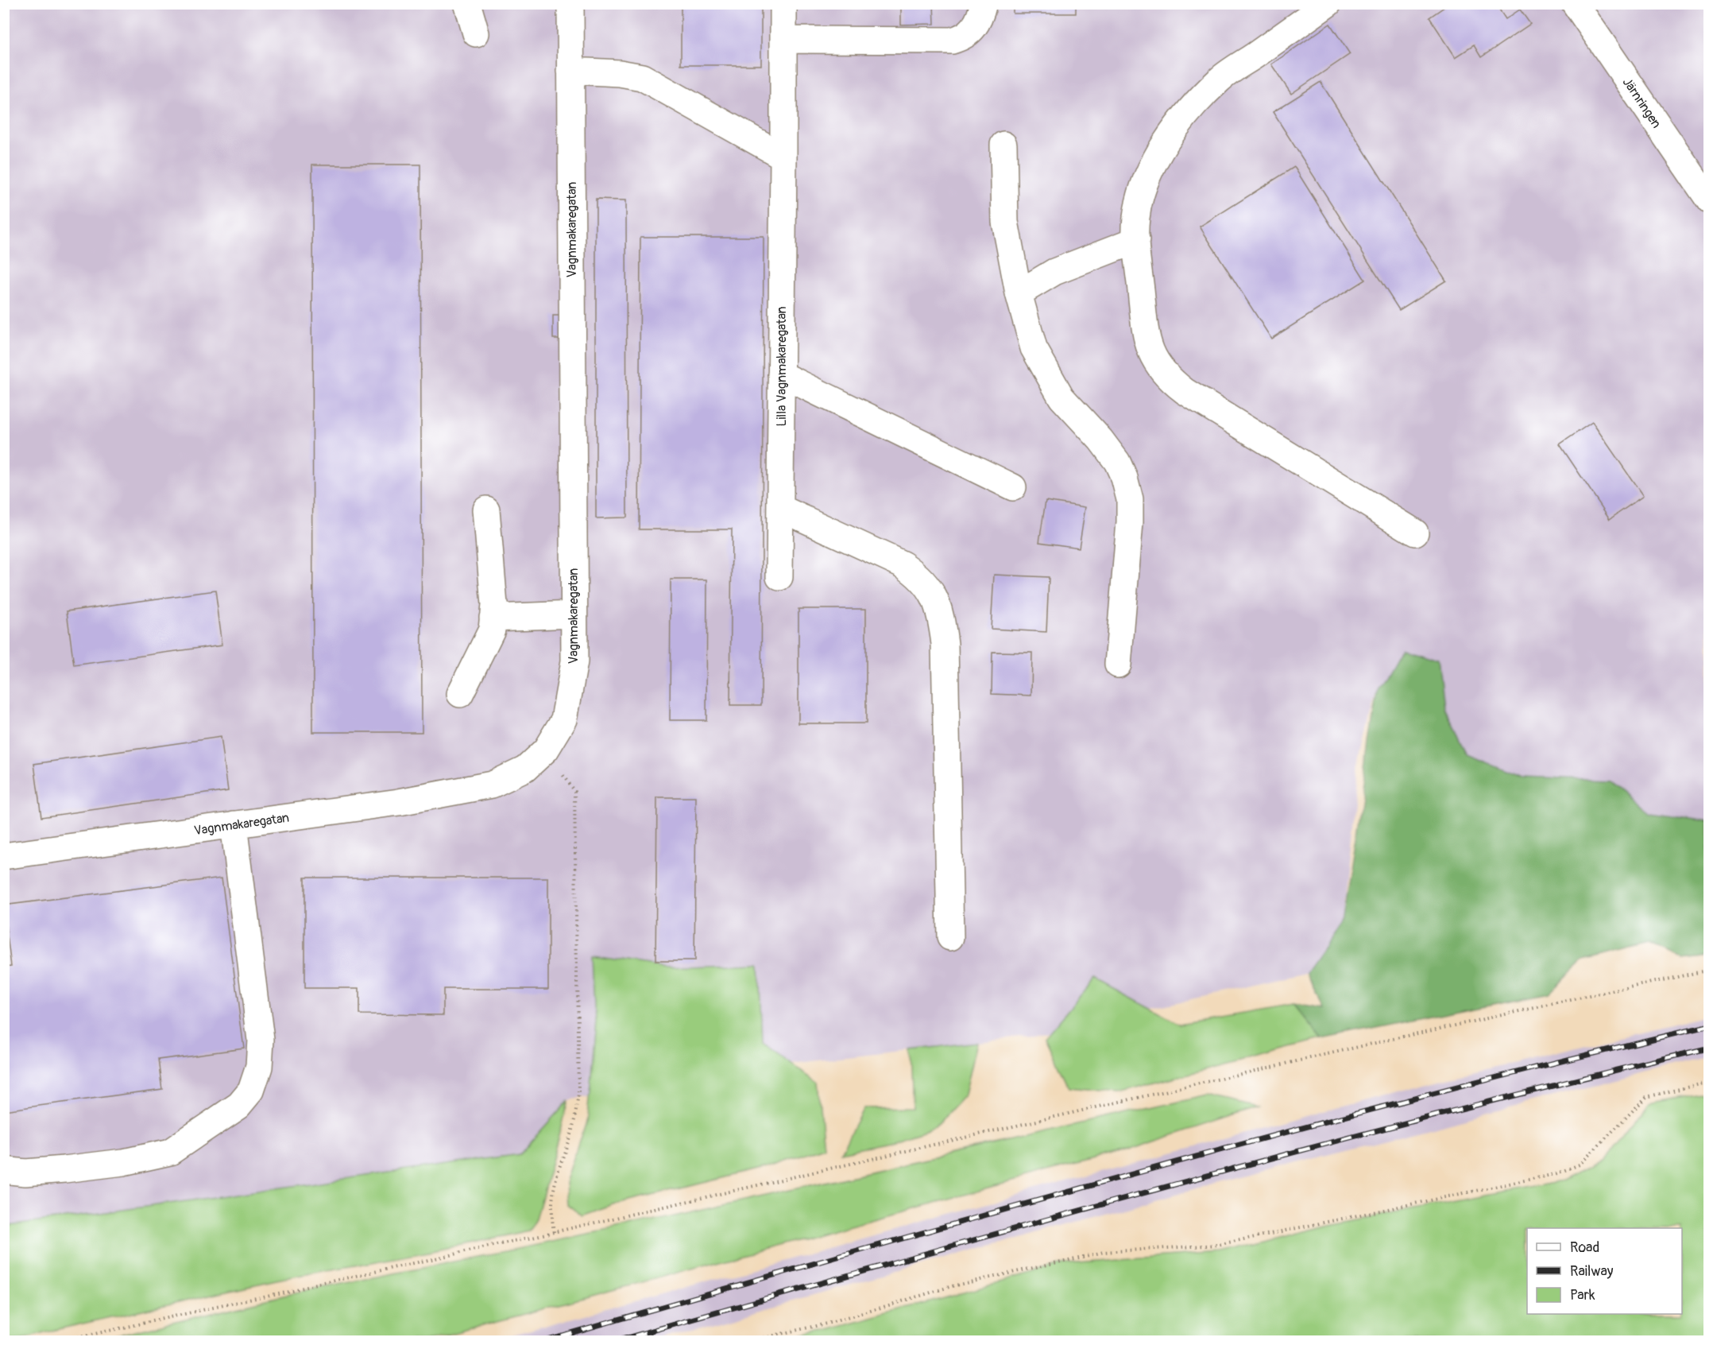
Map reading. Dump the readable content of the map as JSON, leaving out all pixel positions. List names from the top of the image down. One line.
{"streets":{"street":["Järnringen","Vagnmakaregatan","Lilla Vagnmakaregatan"]},"legend":["Road","Railway","Park"]}
